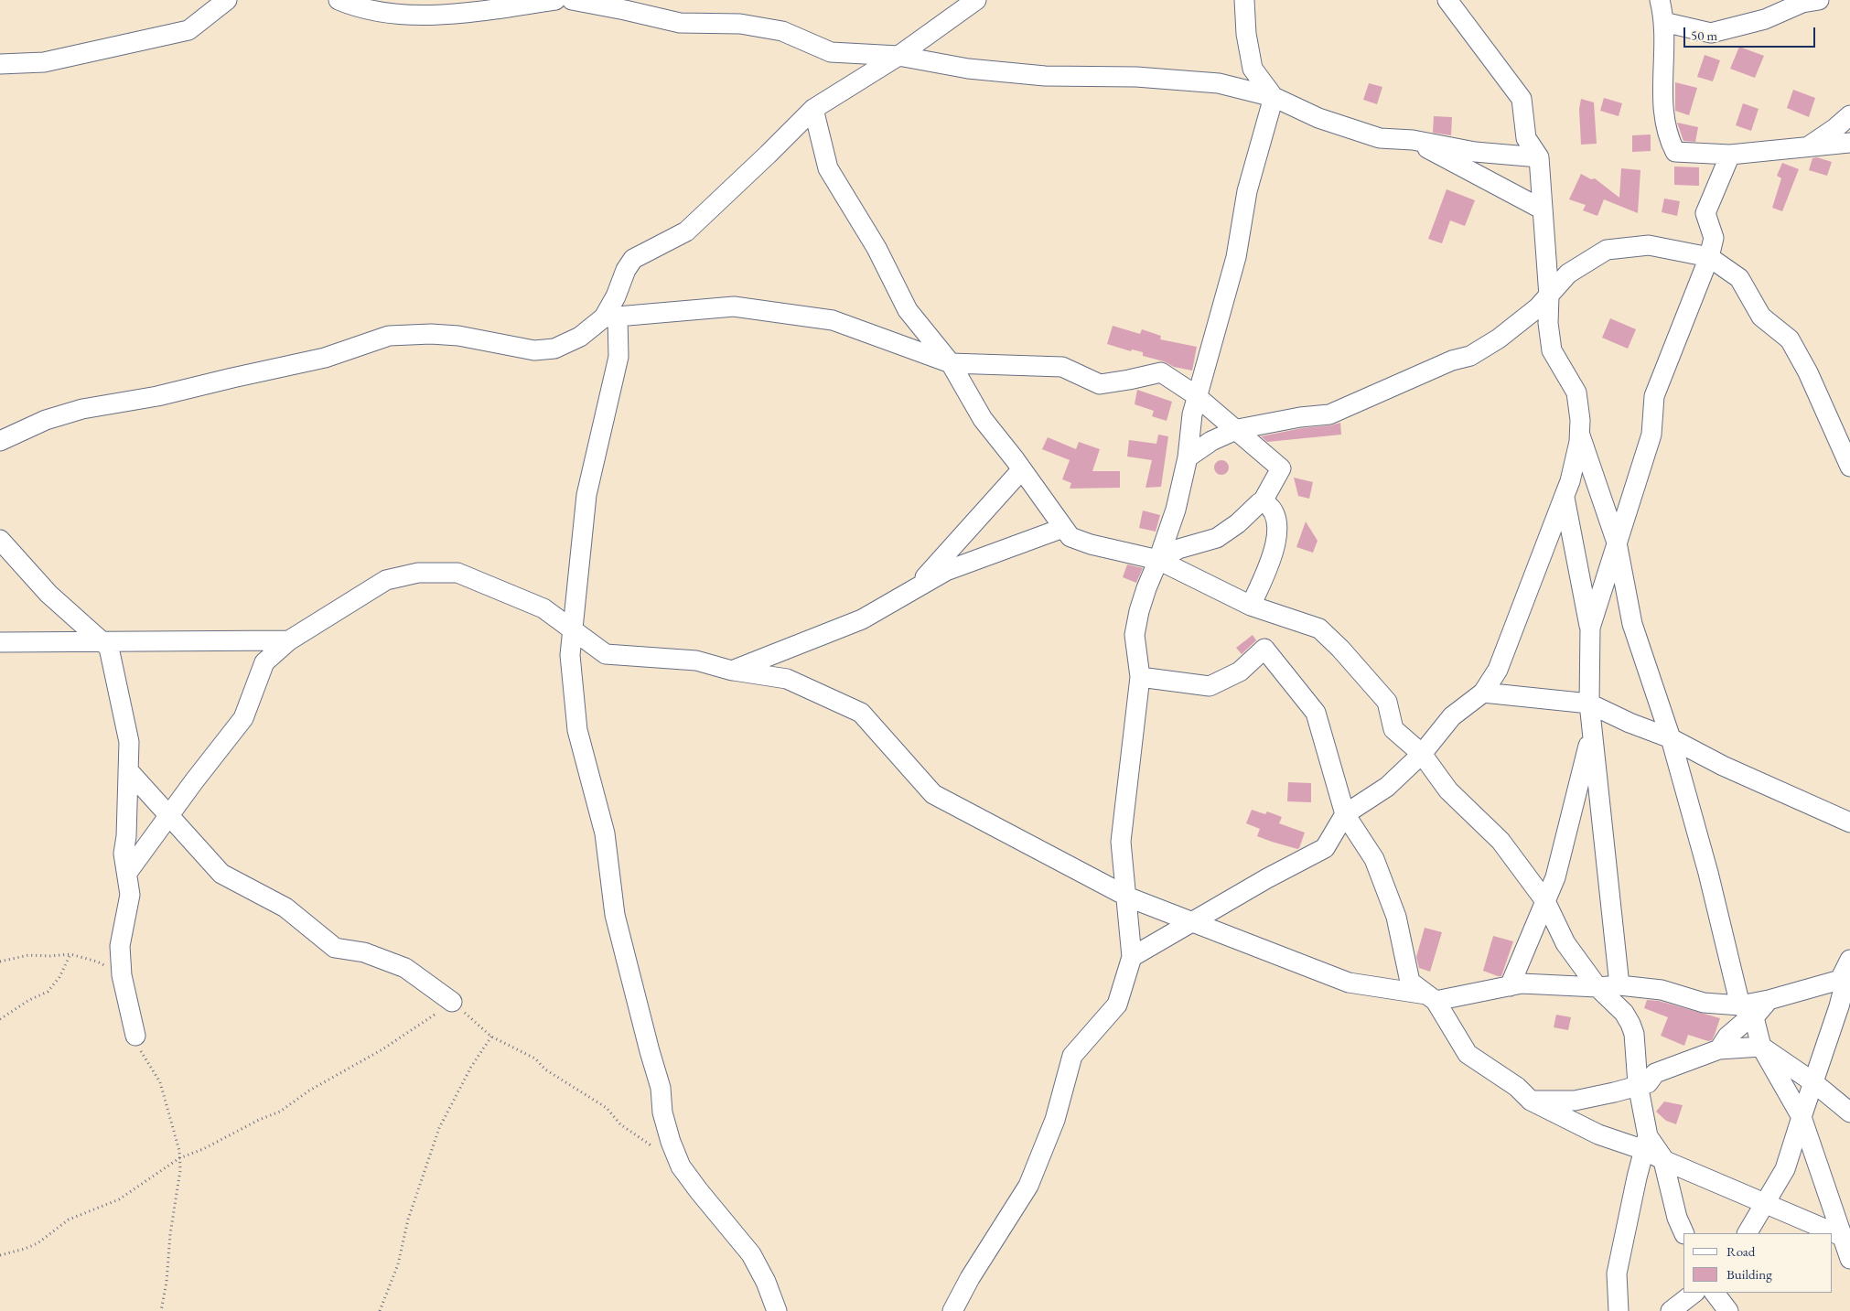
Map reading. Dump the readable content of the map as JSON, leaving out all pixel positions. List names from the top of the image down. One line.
{"legend":["Road","Building"],"scale_bar":"50 m"}
